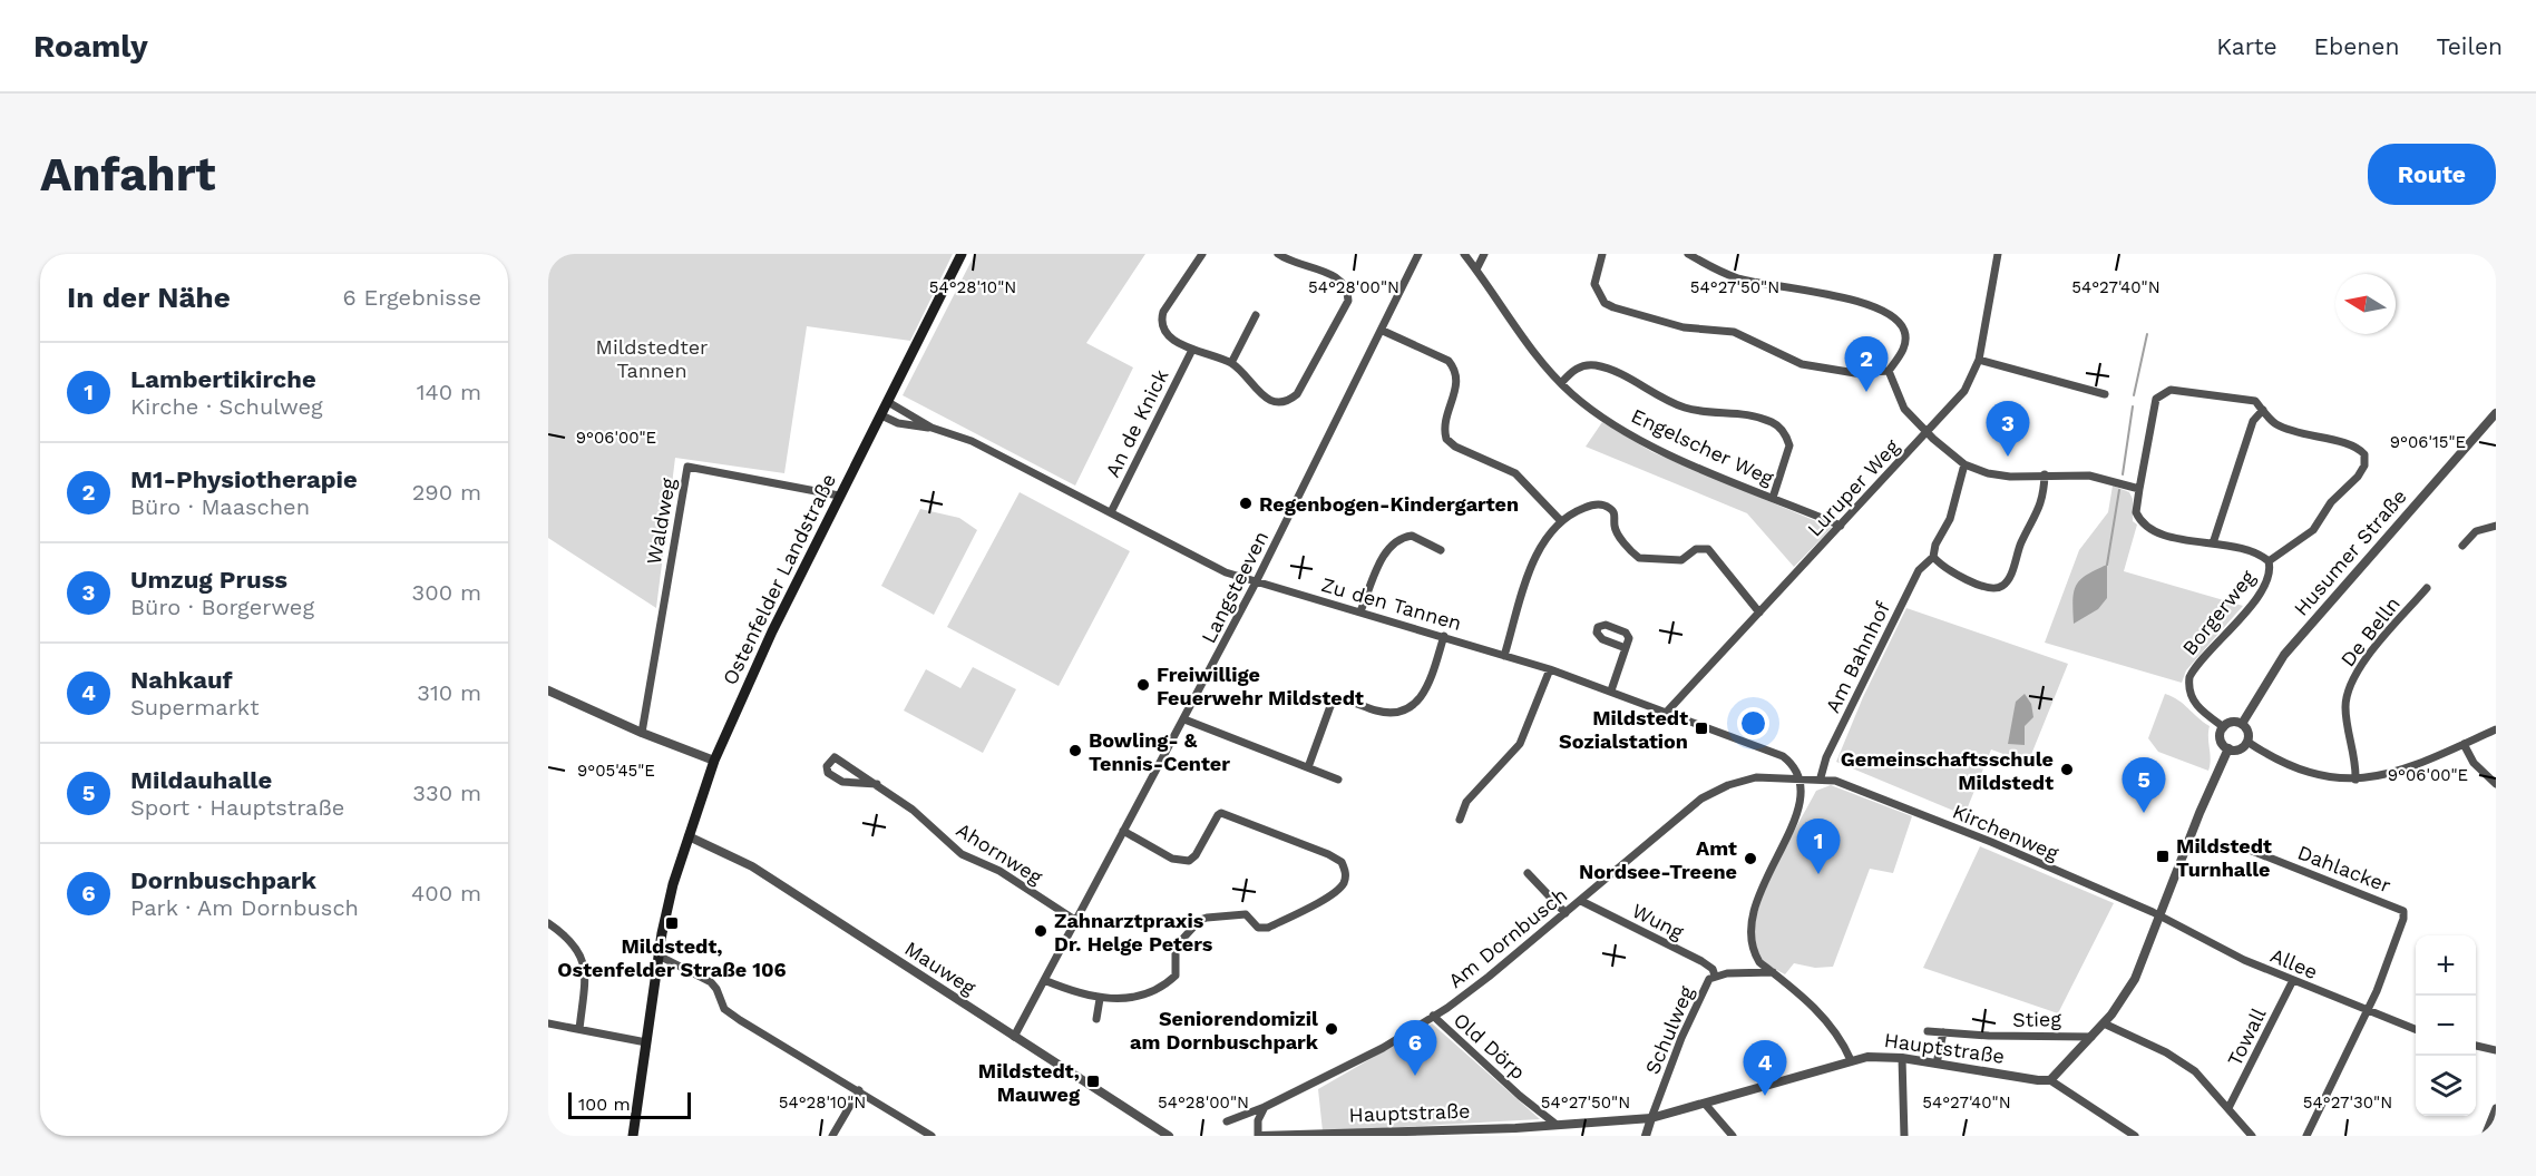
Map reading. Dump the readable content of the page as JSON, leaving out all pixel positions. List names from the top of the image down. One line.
{"streets":{"main road":["Ostenfelder Landstraße"],"street":["An de Knick","Engelscher Weg","Luruper Weg","Waldweg","Husumer Straße","Langsteeven","Zu den Tannen","Borgerweg","De Belln","Am Bahnhof","Kirchenweg","Ahornweg","Dahlacker","Wung","Am Dornbusch","Allee","Mauweg","Stieg","Schulweg","Towall","Old Dörp","Hauptstraße"]},"crossings":[["An de Knick","Zu den Tannen"],["Engelscher Weg","Luruper Weg"],["Luruper Weg","Zu den Tannen"],["Waldweg","Ostenfelder Landstraße"],["Husumer Straße","Borgerweg"],["Ostenfelder Landstraße","Zu den Tannen"],["Ostenfelder Landstraße","Mauweg"],["Langsteeven","Zu den Tannen"],["Langsteeven","Ahornweg"],["Langsteeven","Mauweg"],["Am Bahnhof","Kirchenweg"],["Kirchenweg","Am Dornbusch"],["Kirchenweg","Allee"],["Dahlacker","Allee"],["Wung","Am Dornbusch"],["Wung","Schulweg"],["Am Dornbusch","Old Dörp"],["Allee","Towall"],["Schulweg","Hauptstraße"],["Old Dörp","Hauptstraße"]],"parks":["Mildstedter Tannen"],"places":{"other":["Regenbogen-Kindergarten","Freiwillige Feuerwehr Mildstedt","Bowling- & Tennis-Center","Gemeinschaftsschule Mildstedt","Amt Nordsee-Treene","Zahnarztpraxis Dr. Helge Peters","Seniorendomizil am Dornbuschpark"],"transit":["Mildstedt Sozialstation","Mildstedt Turnhalle","Mildstedt, Ostenfelder Straße 106","Mildstedt, Mauweg"]},"scale_bar":"100 m","north":"left","page":{"header":"Roamly","nav":["Karte","Ebenen","Teilen"],"buttons":"Route","title":"Anfahrt","heading":["In der Nähe","6 Ergebnisse"],"pins":["2","3","5","1","6","4"],"list":[{"mark":"1","name":"Lambertikirche","note":"Kirche · Schulweg","value":"140 m"},{"mark":"2","name":"M1-Physiotherapie","note":"Büro · Maaschen","value":"290 m"},{"mark":"3","name":"Umzug Pruss","note":"Büro · Borgerweg","value":"300 m"},{"mark":"4","name":"Nahkauf","note":"Supermarkt","value":"310 m"},{"mark":"5","name":"Mildauhalle","note":"Sport · Hauptstraße","value":"330 m"},{"mark":"6","name":"Dornbuschpark","note":"Park · Am Dornbusch","value":"400 m"}],"map_buttons":["+","−"],"scale":"100 m"},"coordinates":["54°28'10\"N","54°28'00\"N","54°27'50\"N","54°27'40\"N","9°06'00\"E","9°06'15\"E","9°05'45\"E","54°27'30\"N"]}
